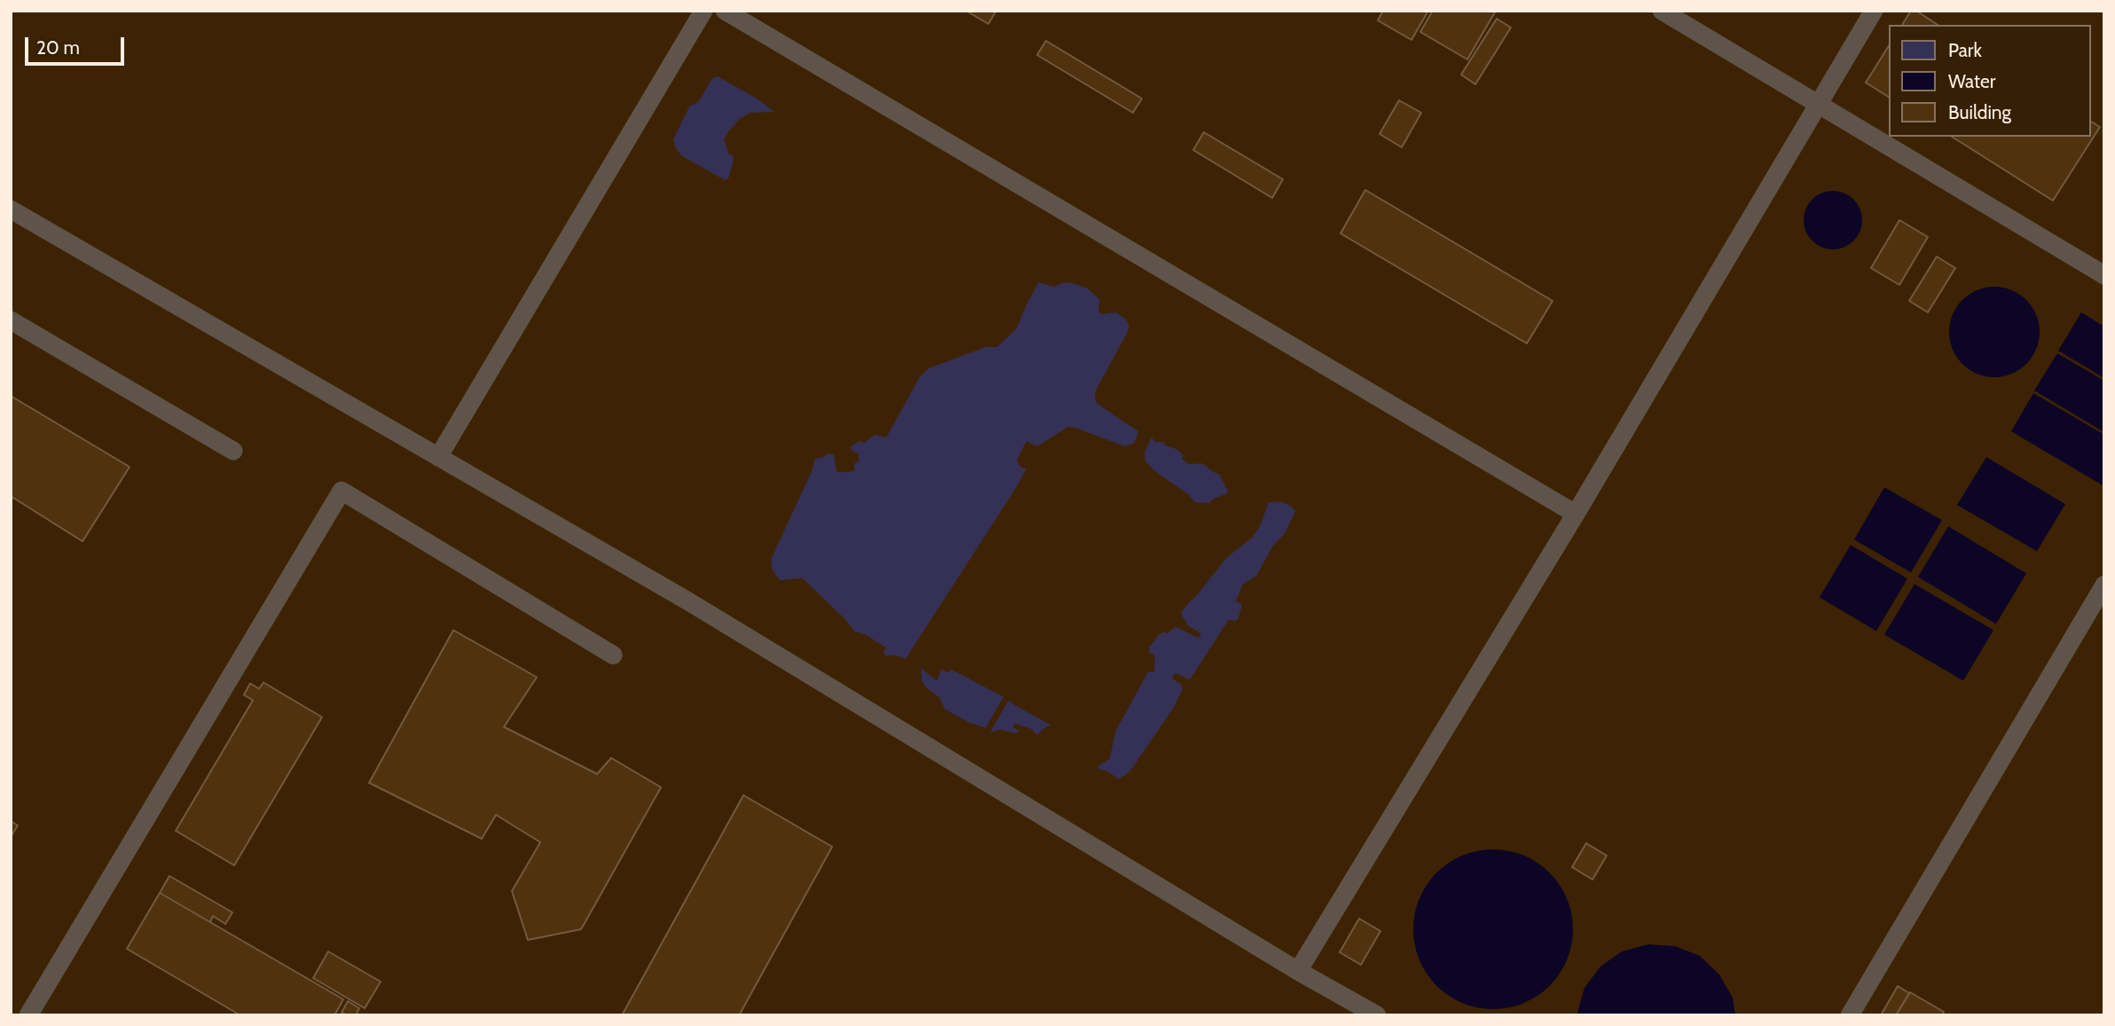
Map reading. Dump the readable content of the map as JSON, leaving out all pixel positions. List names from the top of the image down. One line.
{"legend":["Park","Water","Building"],"scale_bar":"20 m"}
